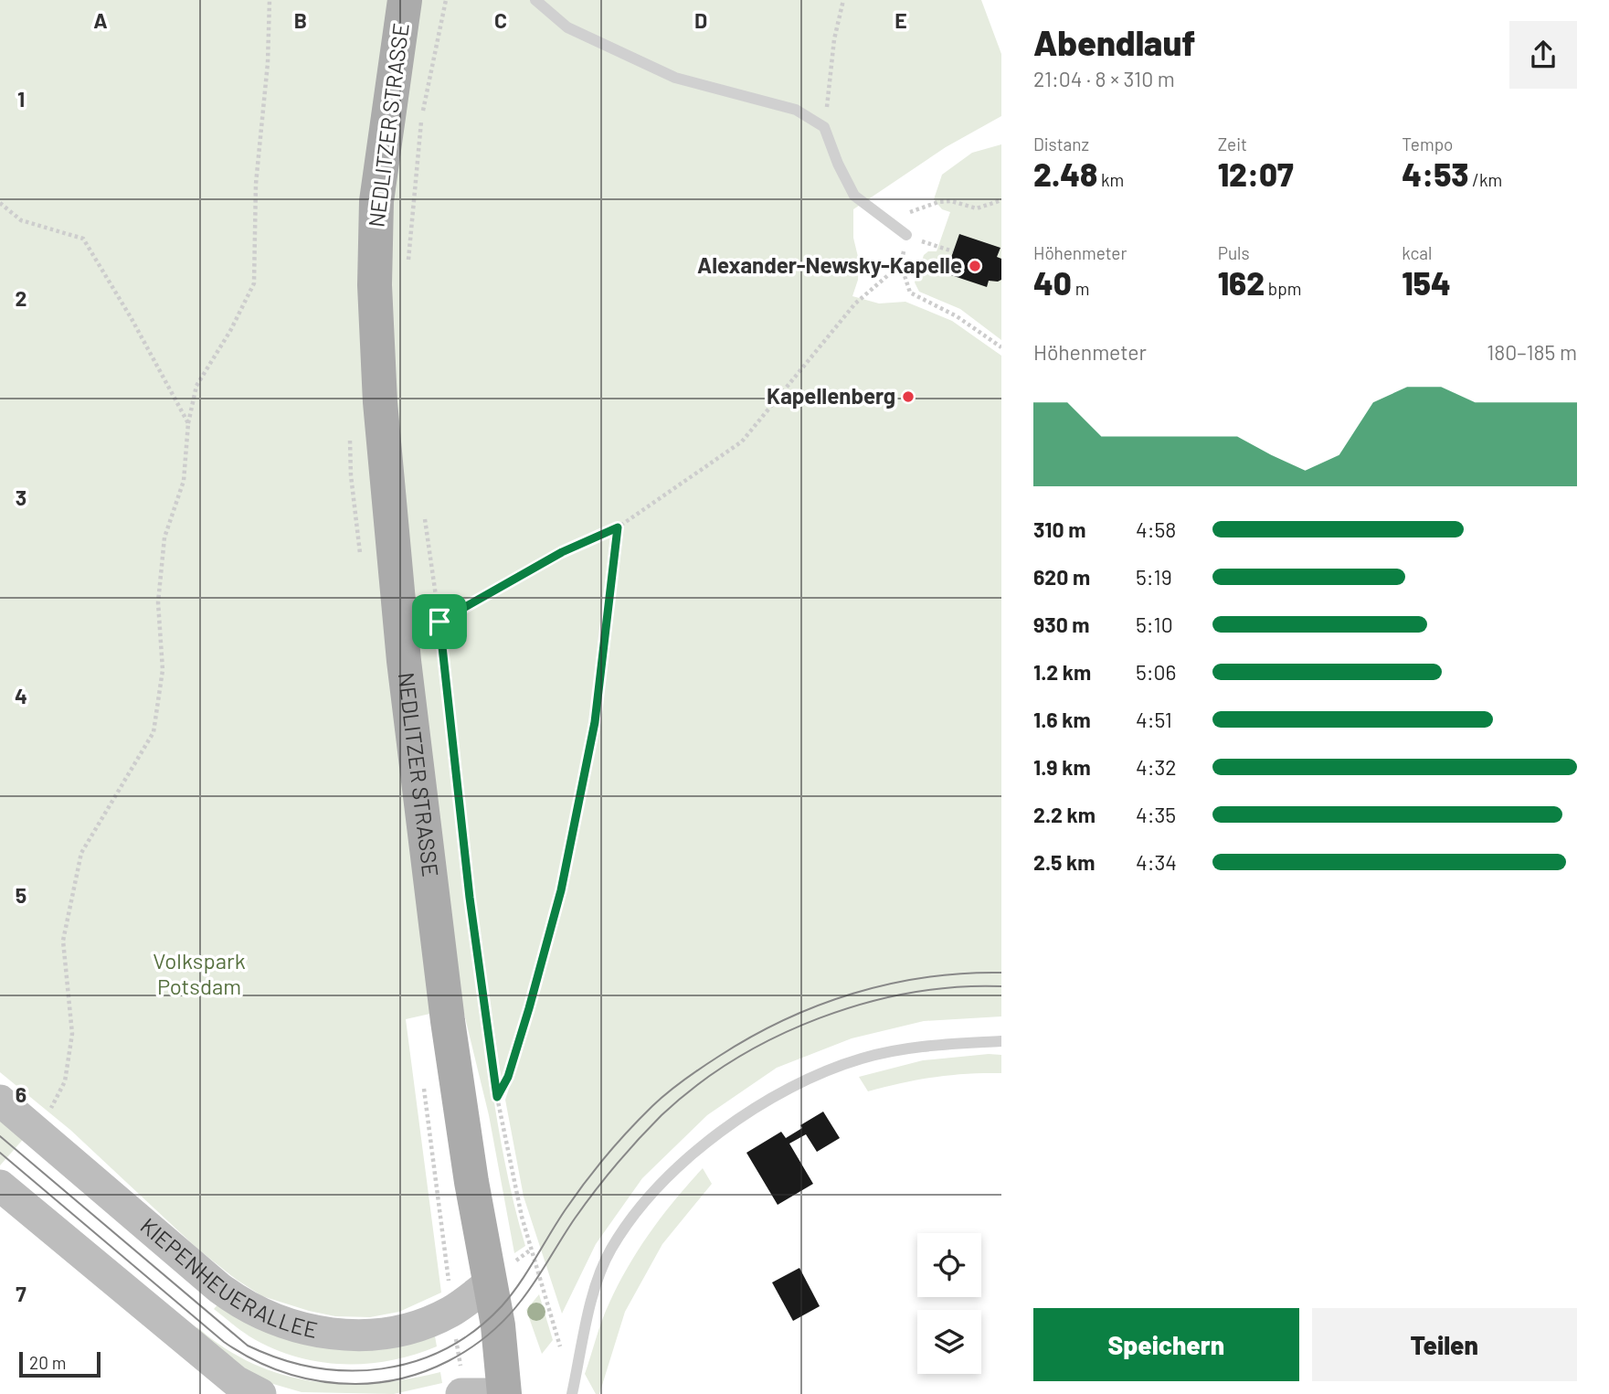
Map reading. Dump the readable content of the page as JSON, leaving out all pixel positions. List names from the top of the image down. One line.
{"streets":{"main road":["NEDLITZER STRASSE"],"street":["KIEPENHEUERALLEE"]},"crossings":[["NEDLITZER STRASSE","KIEPENHEUERALLEE"]],"parks":["Volkspark Potsdam"],"places":["Alexander-Newsky-Kapelle","Kapellenberg"],"scale_bar":"20 m","page":{"heading":["Abendlauf","21:04 · 8 × 310 m"],"stats":[["Distanz","2.48 km"],["Zeit","12:07"],["Tempo","4:53 /km"],["Höhenmeter","40 m"],["Puls","162 bpm"],["kcal","154"]],"chart":["Höhenmeter","180–185 m"],"list":[{"name":"310 m","note":"4:58"},{"name":"620 m","note":"5:19"},{"name":"930 m","note":"5:10"},{"name":"1.2 km","note":"5:06"},{"name":"1.6 km","note":"4:51"},{"name":"1.9 km","note":"4:32"},{"name":"2.2 km","note":"4:35"},{"name":"2.5 km","note":"4:34"}],"buttons":["Speichern","Teilen"],"scale":"20 m"},"grid":{"columns":["A","B","C","D","E"],"rows":["1","2","3","4","5","6","7"]}}
